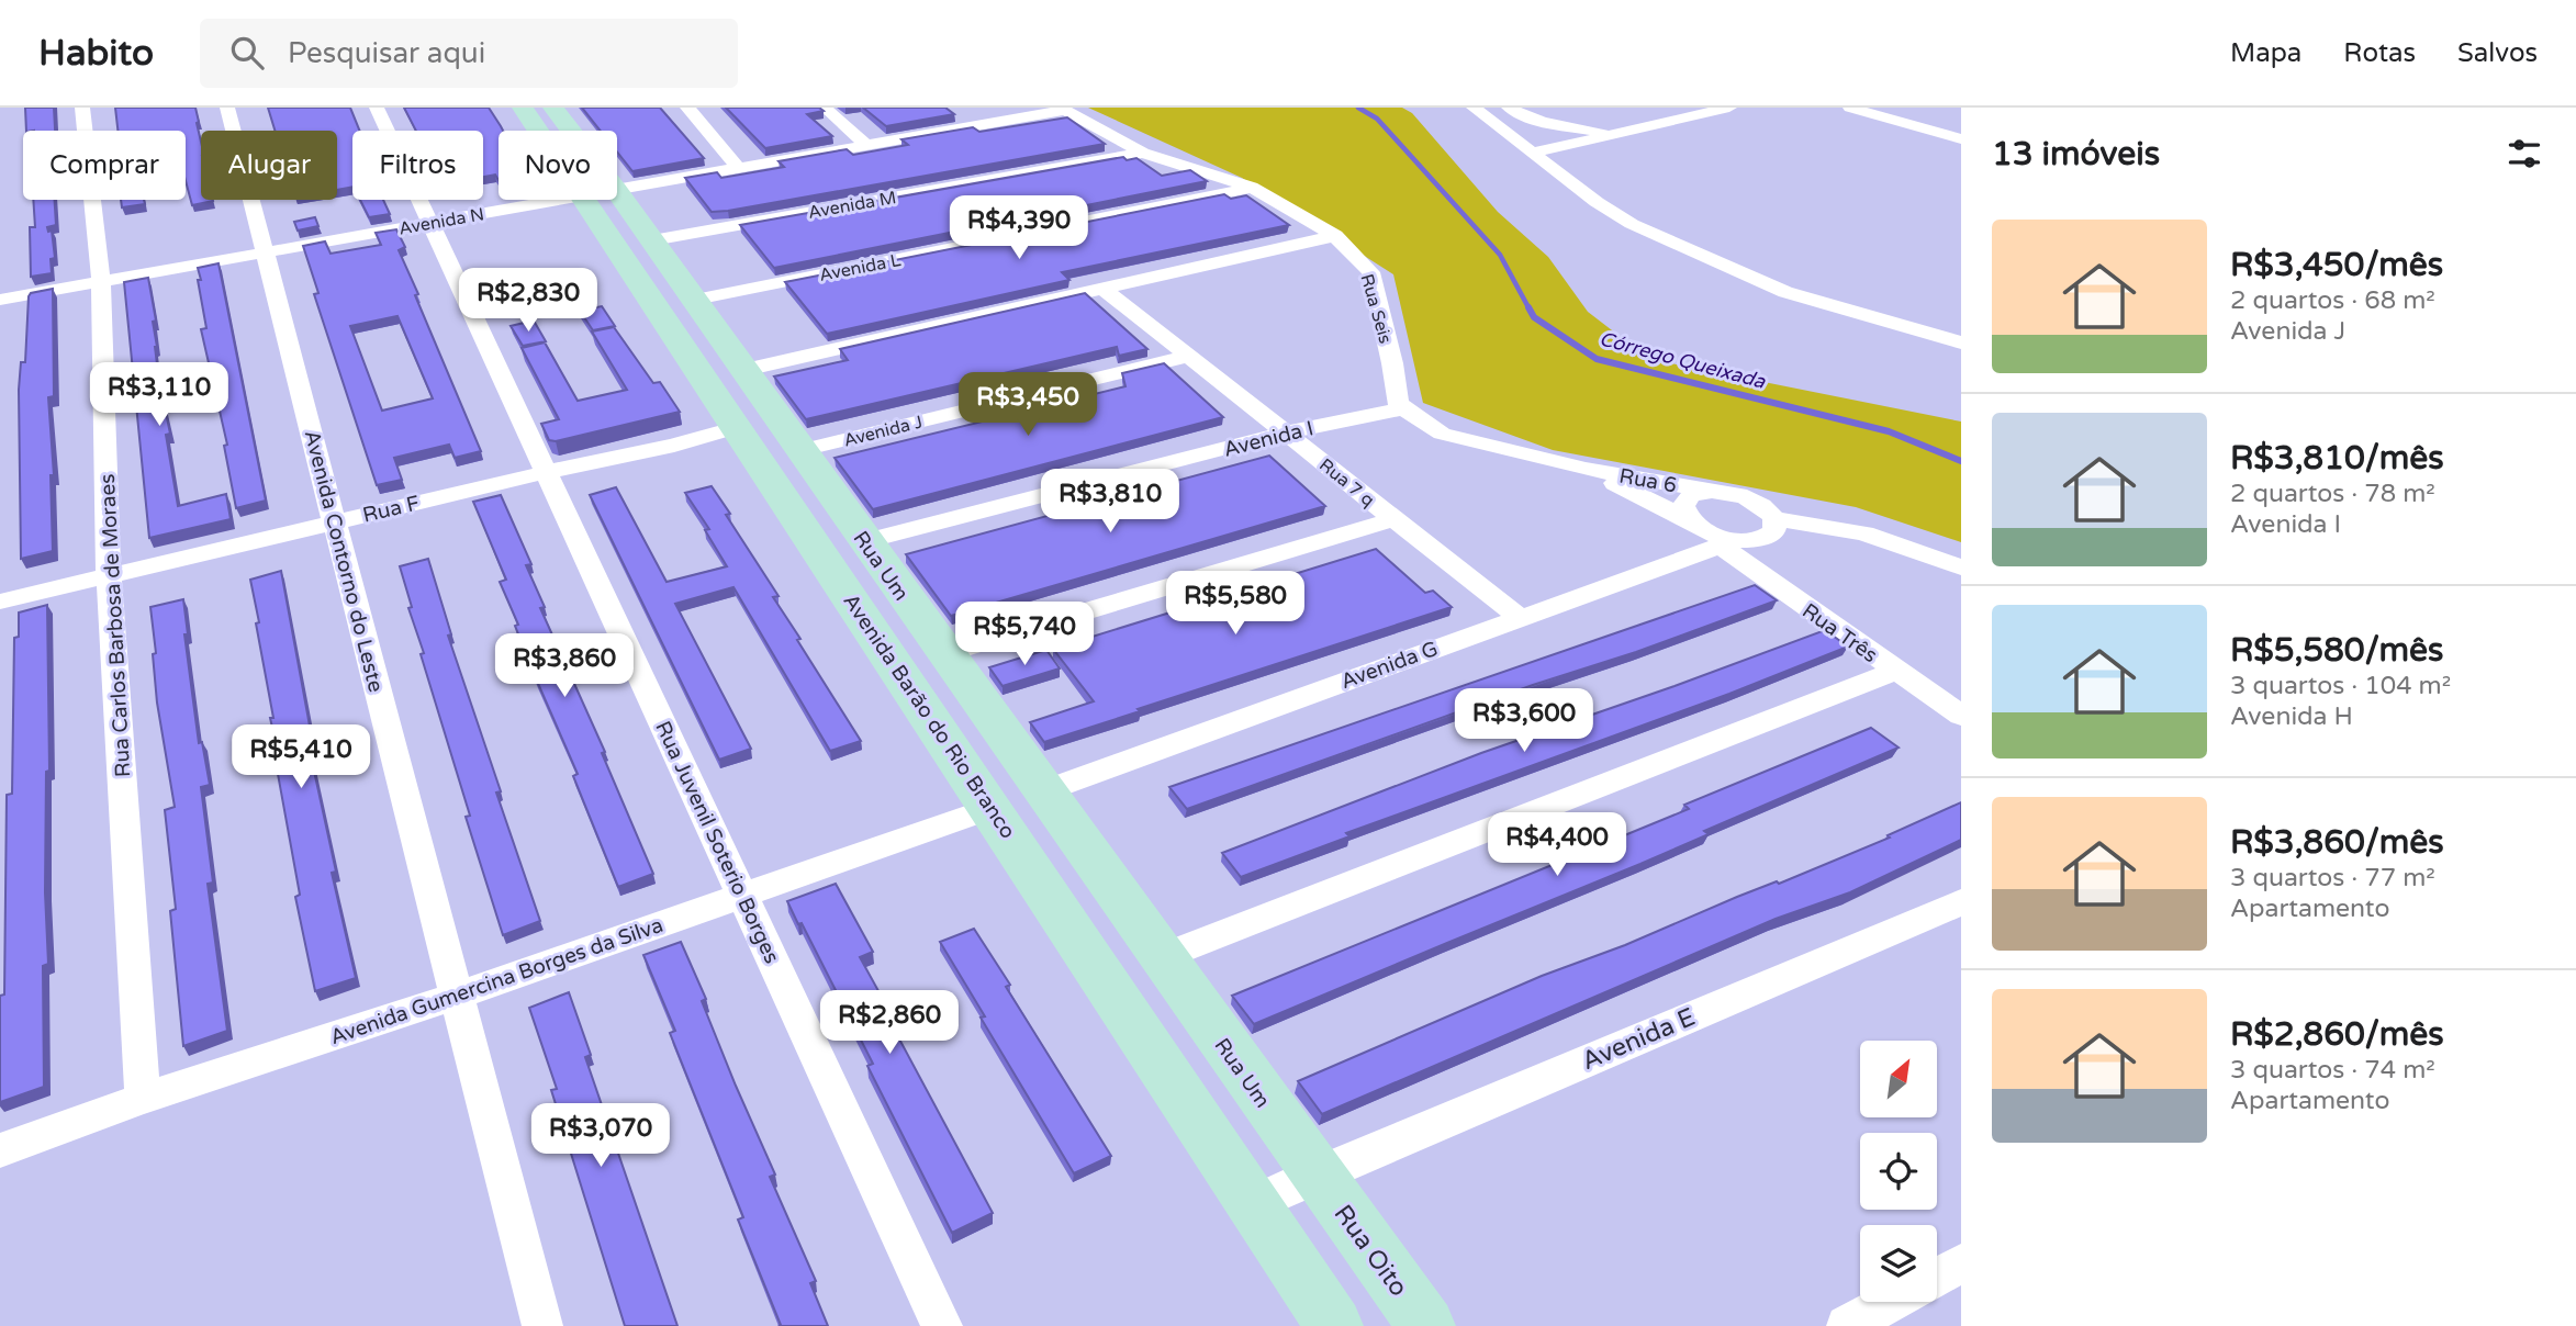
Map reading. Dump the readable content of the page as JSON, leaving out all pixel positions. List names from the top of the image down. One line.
{"streets":{"street":["Avenida M","Avenida N","Avenida L","Rua Seis","Avenida J","Avenida I","Rua 6","Rua 7 q","Rua F","Avenida Contorno do Leste","Rua Um","Rua Carlos Barbosa de Moraes","Rua Três","Avenida G","Avenida Barão do Rio Branco","Rua Juvenil Soterio Borges","Avenida Gumercina Borges da Silva","Avenida E","Rua Oito"]},"crossings":[["Avenida M","Rua Seis"],["Avenida M","Rua Um"],["Avenida N","Rua Seis"],["Avenida N","Avenida Contorno do Leste"],["Avenida N","Rua Carlos Barbosa de Moraes"],["Avenida N","Rua Juvenil Soterio Borges"],["Avenida L","Rua Seis"],["Avenida L","Rua Um"],["Rua Seis","Avenida I"],["Avenida J","Rua 7 q"],["Avenida J","Rua Um"],["Avenida I","Rua 7 q"],["Avenida I","Rua Um"],["Rua 6","Rua Três"],["Rua 6","Avenida G"],["Rua 7 q","Avenida G"],["Rua F","Avenida Contorno do Leste"],["Rua F","Rua Carlos Barbosa de Moraes"],["Rua F","Avenida Barão do Rio Branco"],["Rua F","Rua Juvenil Soterio Borges"],["Avenida Contorno do Leste","Avenida Gumercina Borges da Silva"],["Rua Um","Avenida G"],["Rua Um","Avenida E"],["Rua Um","Rua Oito"],["Rua Carlos Barbosa de Moraes","Avenida Gumercina Borges da Silva"],["Rua Três","Avenida G"],["Avenida Barão do Rio Branco","Avenida Gumercina Borges da Silva"],["Avenida Barão do Rio Branco","Avenida E"],["Rua Juvenil Soterio Borges","Avenida Gumercina Borges da Silva"],["Avenida E","Rua Oito"]],"water":["Córrego Queixada"],"north":"top right","page":{"header":"Habito","search":"Pesquisar aqui","nav":["Mapa","Rotas","Salvos"],"heading":"13 imóveis","chip":["Comprar","Alugar","Filtros","Novo"],"price":["R$4,390","R$2,830","R$3,110","R$3,450","R$3,810","R$5,580","R$5,740","R$3,860","R$3,600","R$5,410","R$4,400","R$2,860","R$3,070"],"list":[{"name":"R$3,450/mês","note":"2 quartos · 68 m² · Avenida J"},{"name":"R$3,810/mês","note":"2 quartos · 78 m² · Avenida I"},{"name":"R$5,580/mês","note":"3 quartos · 104 m² · Avenida H"},{"name":"R$3,860/mês","note":"3 quartos · 77 m² · Apartamento"},{"name":"R$2,860/mês","note":"3 quartos · 74 m² · Apartamento"}]}}
